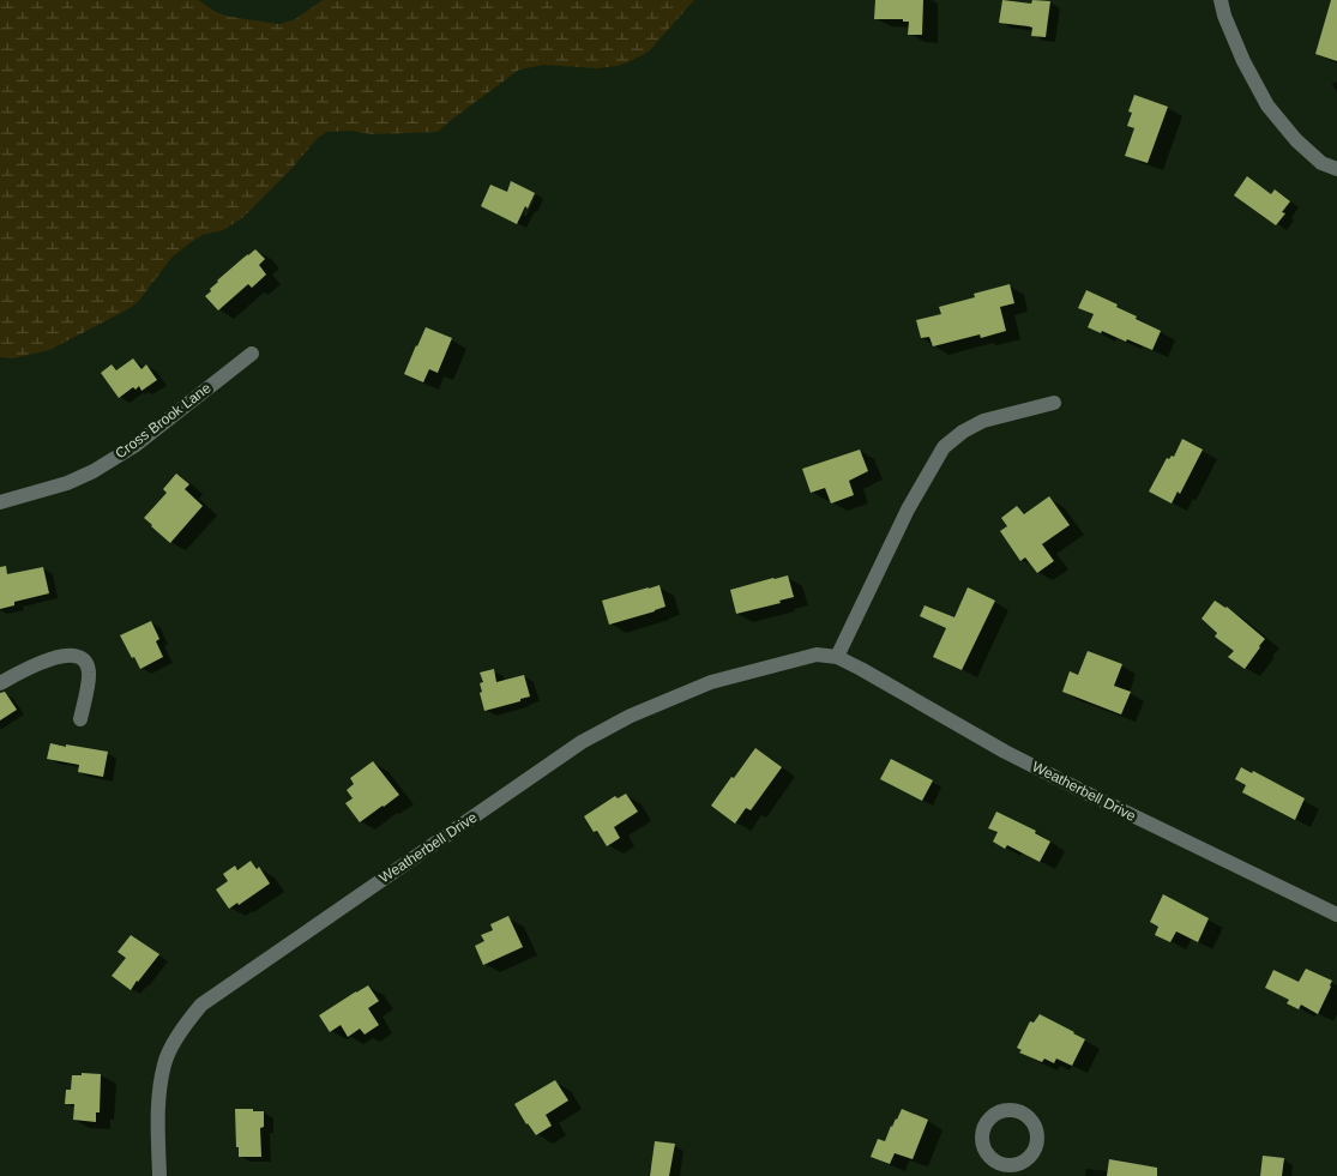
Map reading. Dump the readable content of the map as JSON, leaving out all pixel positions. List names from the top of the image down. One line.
{"streets":{"street":["Cross Brook Lane","Weatherbell Drive"]}}
